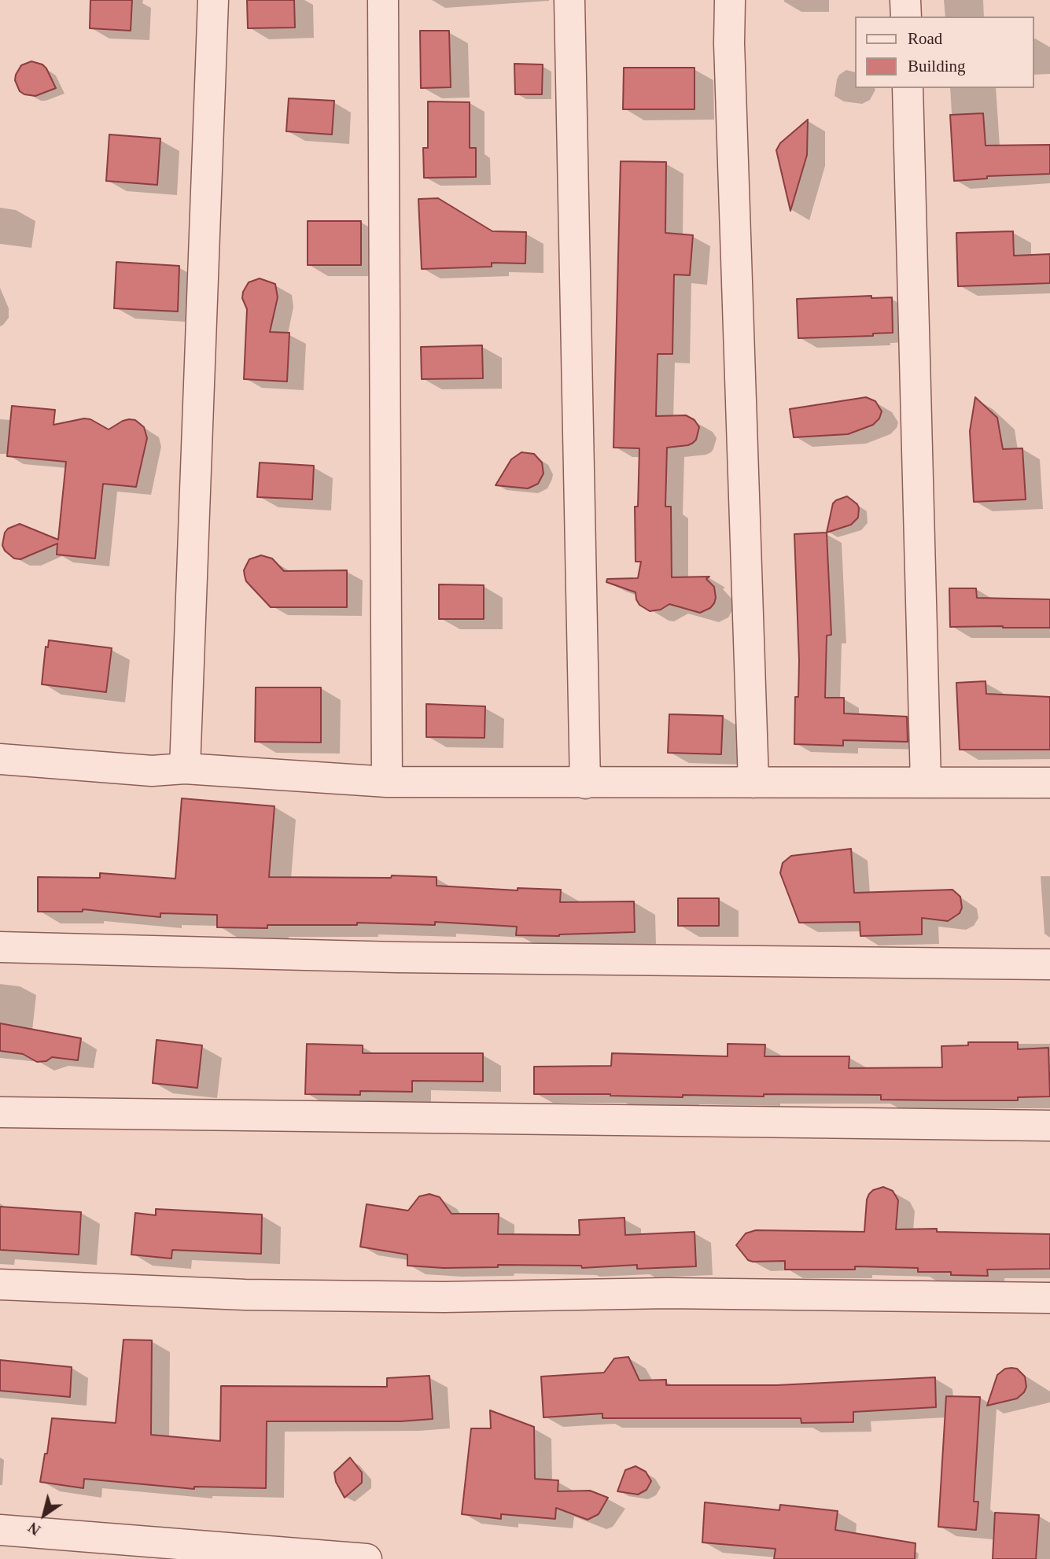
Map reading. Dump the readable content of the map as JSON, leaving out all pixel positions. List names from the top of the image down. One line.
{"legend":["Road","Building"],"north":"bottom left"}
